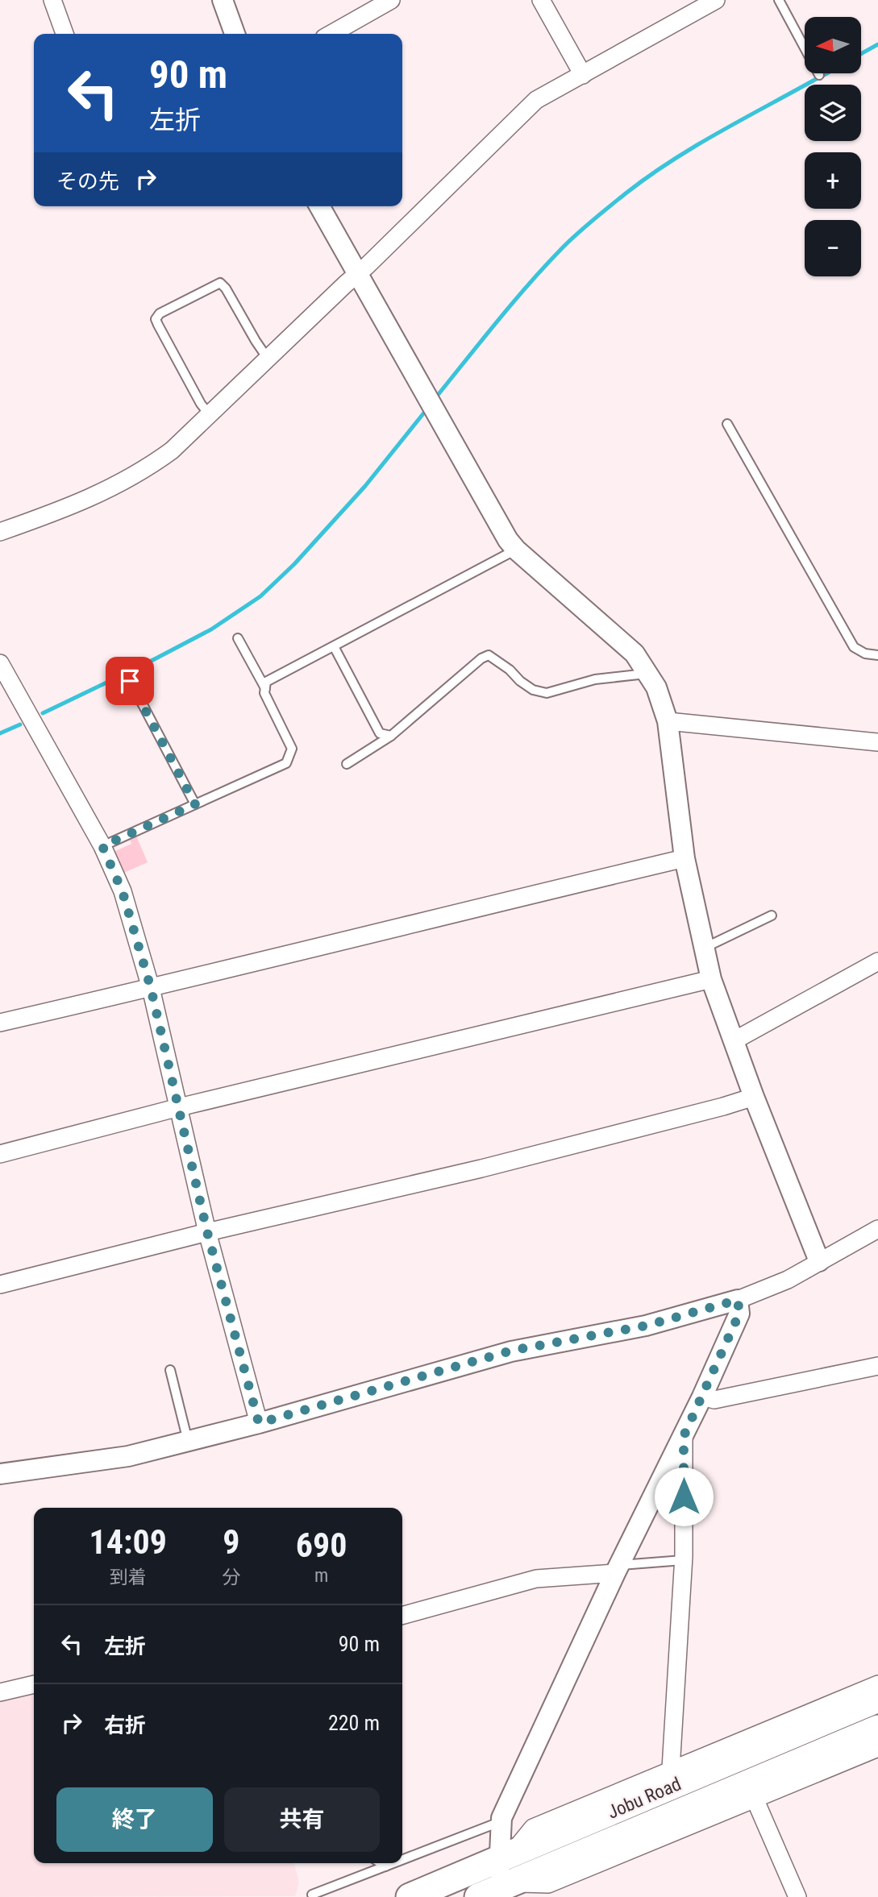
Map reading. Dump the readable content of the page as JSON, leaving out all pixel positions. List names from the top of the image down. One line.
{"streets":{"highway":["Jobu Road"]},"north":"left","page":{"map_buttons":["+","−"],"turn":["90 m","左折"],"then":"その先","eta":["14:09","到着","9","分","690","m"],"list":[{"name":"左折","value":"90 m"},{"name":"右折","value":"220 m"}],"buttons":["終了","共有"]}}
